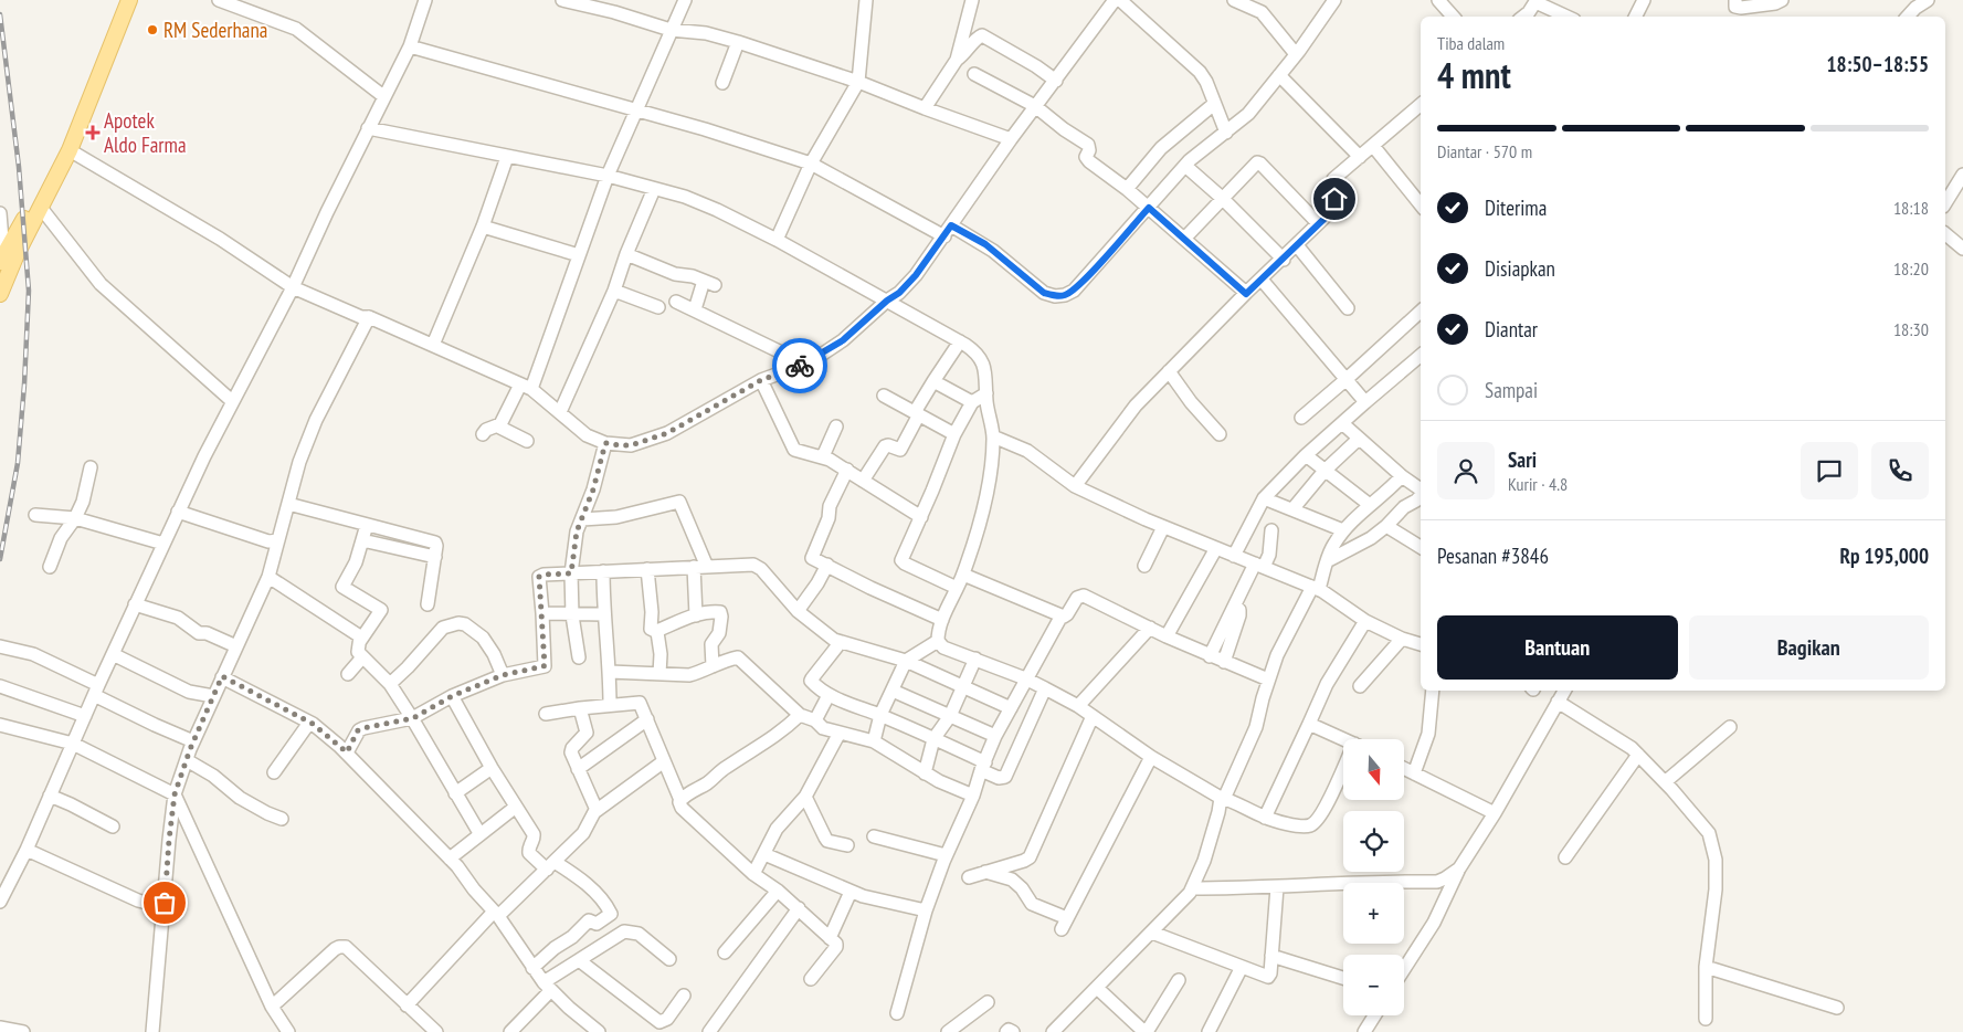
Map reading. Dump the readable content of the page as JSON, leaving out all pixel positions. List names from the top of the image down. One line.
{"places":{"other":["RM Sederhana"],"health":["Apotek Aldo Farma"]},"north":"bottom","page":{"heading":["4 mnt","Tiba dalam","18:50–18:55"],"panel":["Sari","Kurir · 4.8","Pesanan #3846","Rp 195,000"],"bar":"Diantar · 570 m","list":[["Diterima","18:18"],["Disiapkan","18:20"],["Diantar","18:30"],"Sampai"],"buttons":["Bantuan","Bagikan"],"map_buttons":["+","−"]}}
